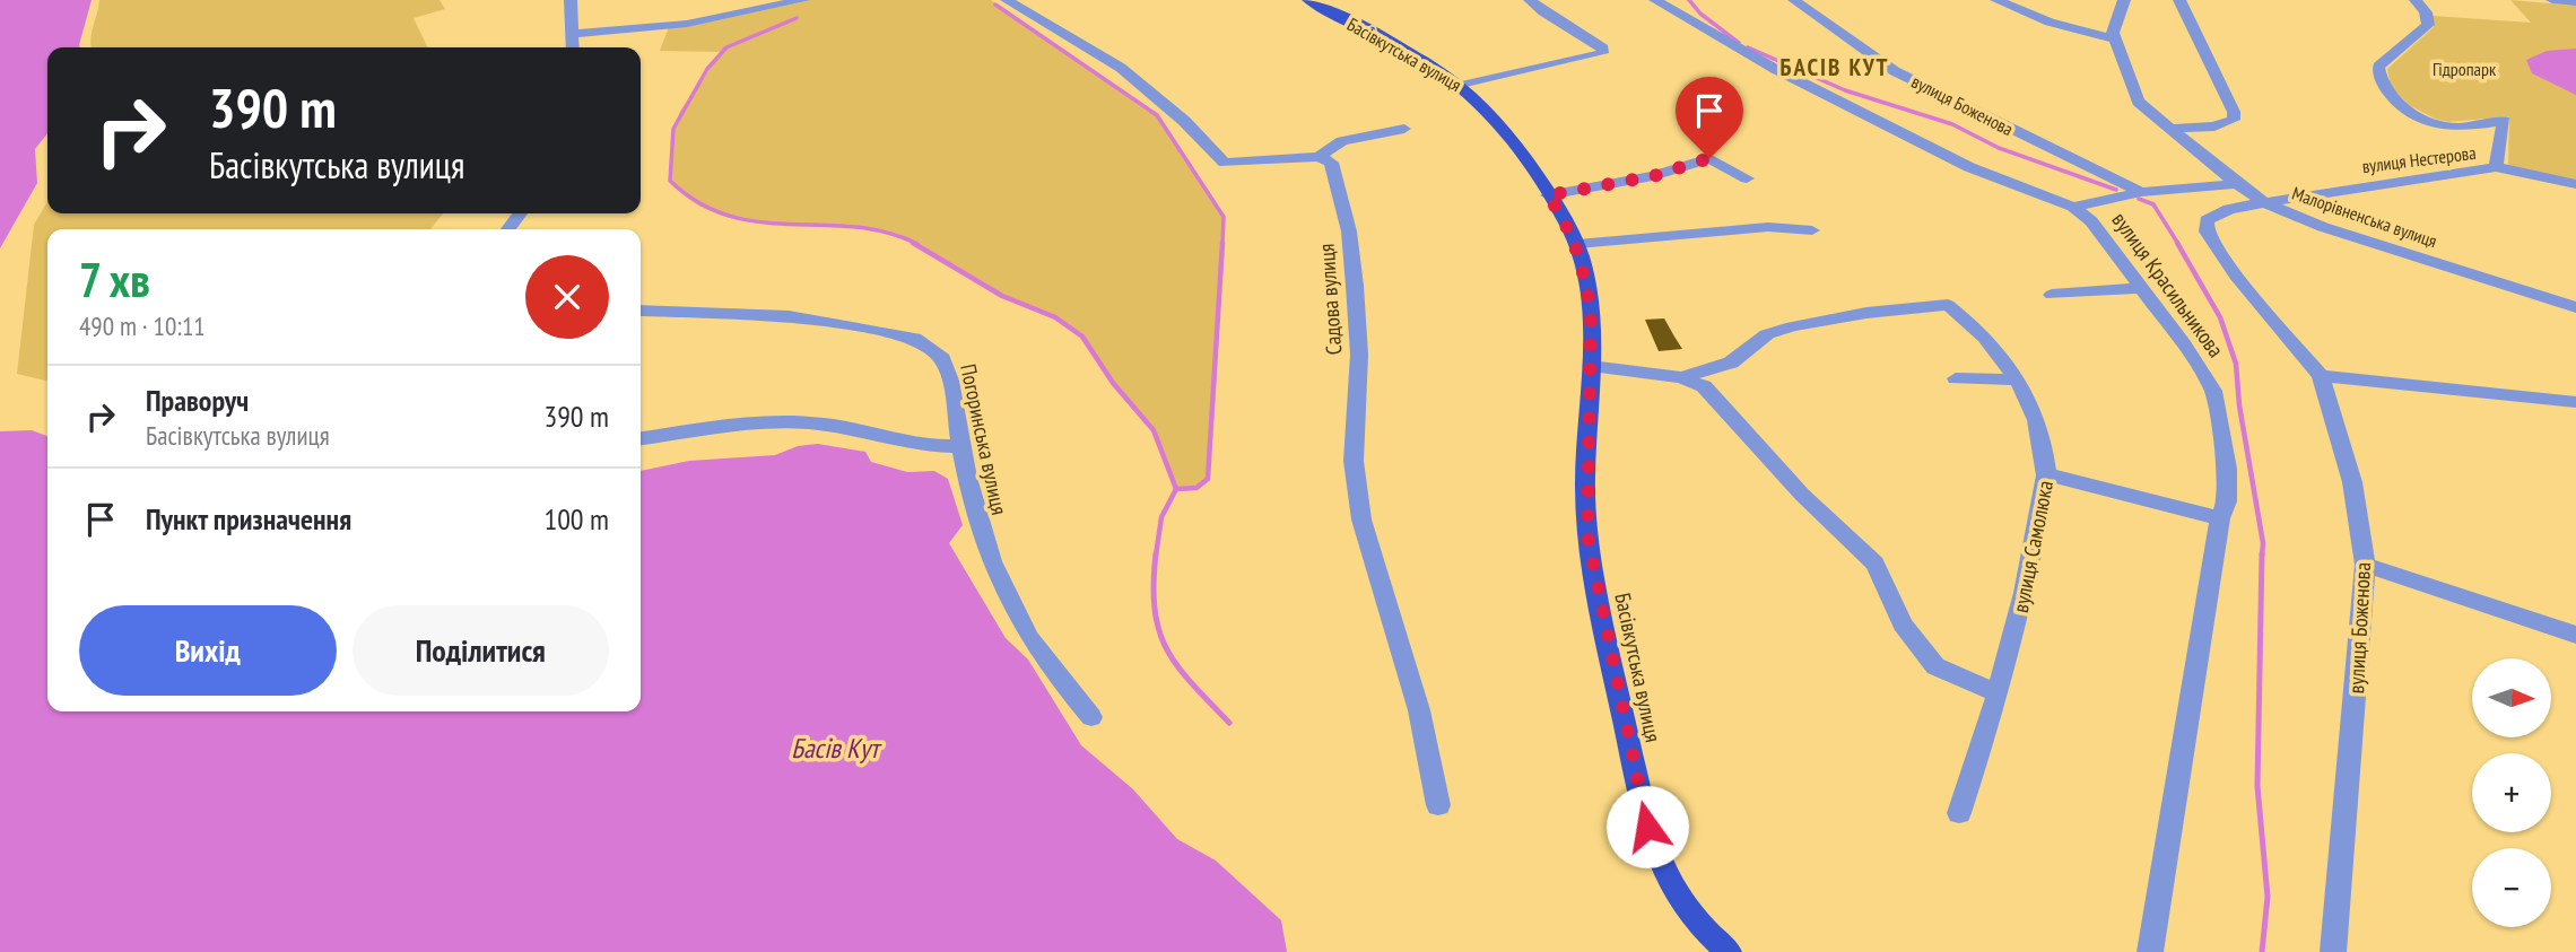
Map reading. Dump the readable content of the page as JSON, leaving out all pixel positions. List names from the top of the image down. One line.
{"streets":{"main road":["Басівкутська вулиця"],"street":["вулиця Боженова","вулиця Нестерова","Малорівненська вулиця","вулиця Красильникова","Садова вулиця","Погоринська вулиця","вулиця Самолюка"]},"crossings":[["вулиця Боженова","вулиця Нестерова"],["вулиця Боженова","Малорівненська вулиця"],["вулиця Нестерова","Малорівненська вулиця"]],"districts":["БАСІВ КУТ"],"water":["Басів Кут"],"parks":["Гідропарк"],"north":"right","page":{"turn":["390 m","Басівкутська вулиця"],"heading":["7 хв","490 m · 10:11"],"list":[{"name":"Праворуч","note":"Басівкутська вулиця","value":"390 m"},{"name":"Пункт призначення","value":"100 m"}],"buttons":["Вихід","Поділитися"],"map_buttons":["+","−"]}}
